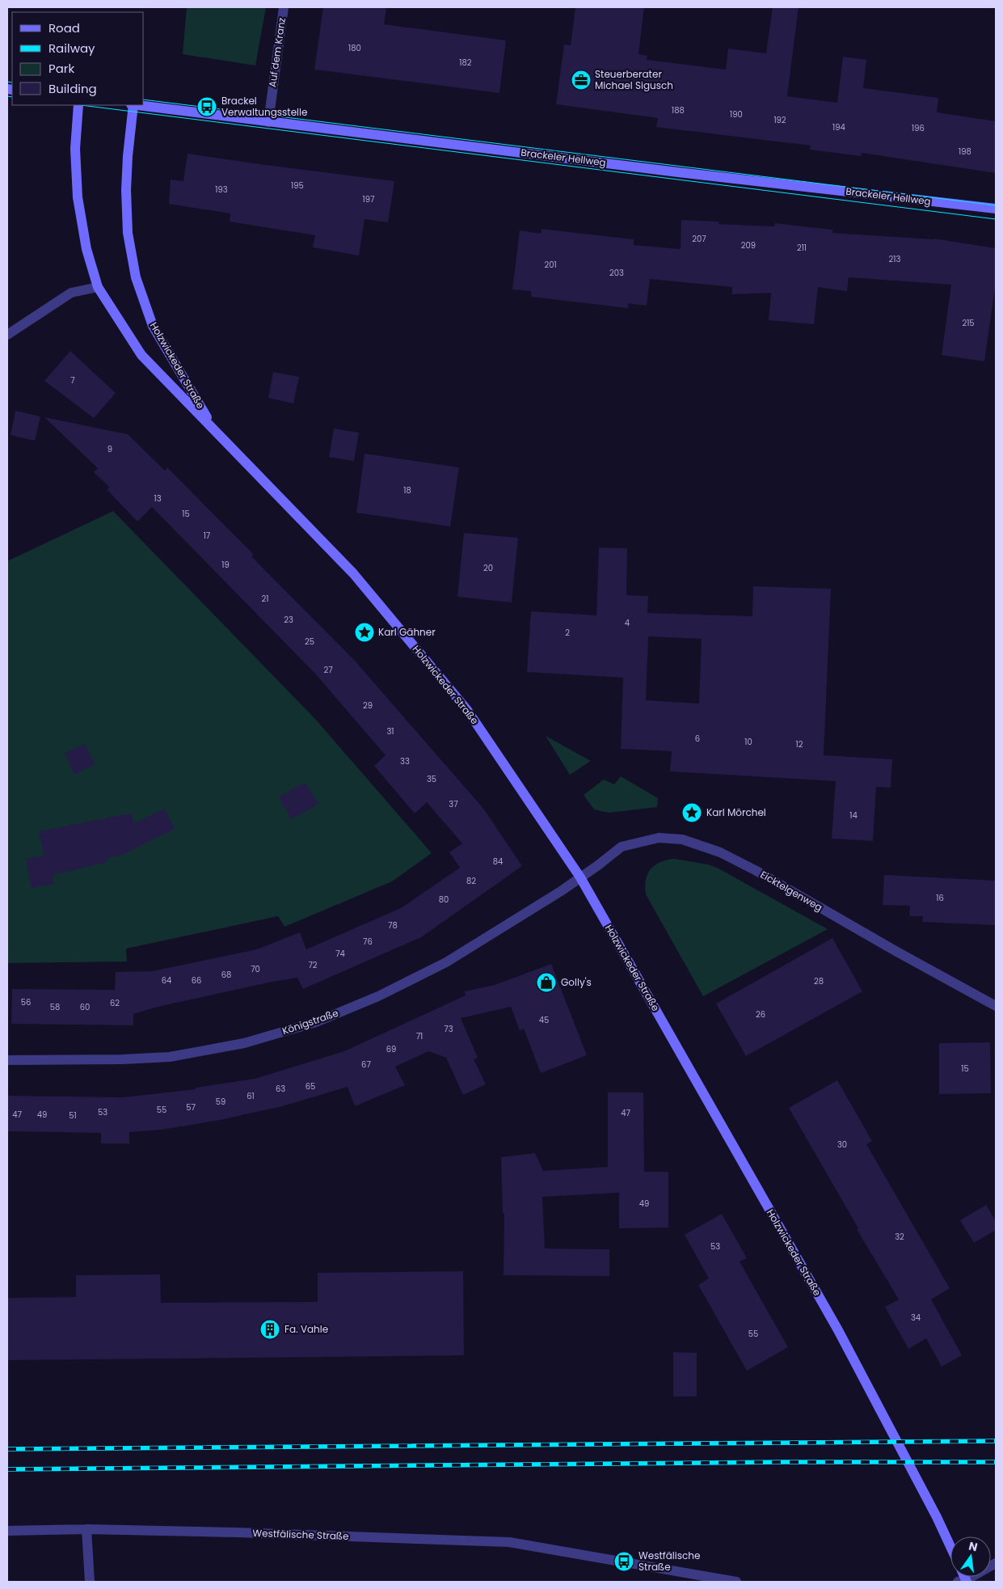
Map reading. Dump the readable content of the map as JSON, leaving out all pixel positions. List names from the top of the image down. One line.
{"streets":{"main road":["Brackeler Hellweg","Holzwickeder Straße"],"street":["Auf dem Kranz","Eicktelgenweg","Königstraße","Westfälische Straße"]},"crossings":[["Auf dem Kranz","Brackeler Hellweg"],["Holzwickeder Straße","Eicktelgenweg"],["Holzwickeder Straße","Königstraße"],["Eicktelgenweg","Königstraße"]],"places":{"office":["Steuerberater Michael Sigusch"],"bus stop":["Brackel Verwaltungsstelle","Westfälische Straße"],"place":["Karl Gähner","Karl Mörchel"],"shop":["Golly's"],"building":["Fa. Vahle"]},"house_numbers":["180","182","188","190","192","194","196","198","195","193","197","207","209","211","213","201","203","215","7","9","18","13","15","17","19","20","21","23","4","2","25","27","29","31","6","10","12","33","35","37","14","84","82","16","80","78","76","74","72","70","68","64","66","28","56","62","58","60","26","45","73","71","69","67","15","65","63","61","59","57","55","53","47","47","49","51","30","49","32","53","34","55"],"legend":["Road","Railway","Park","Building"],"north":"top"}
